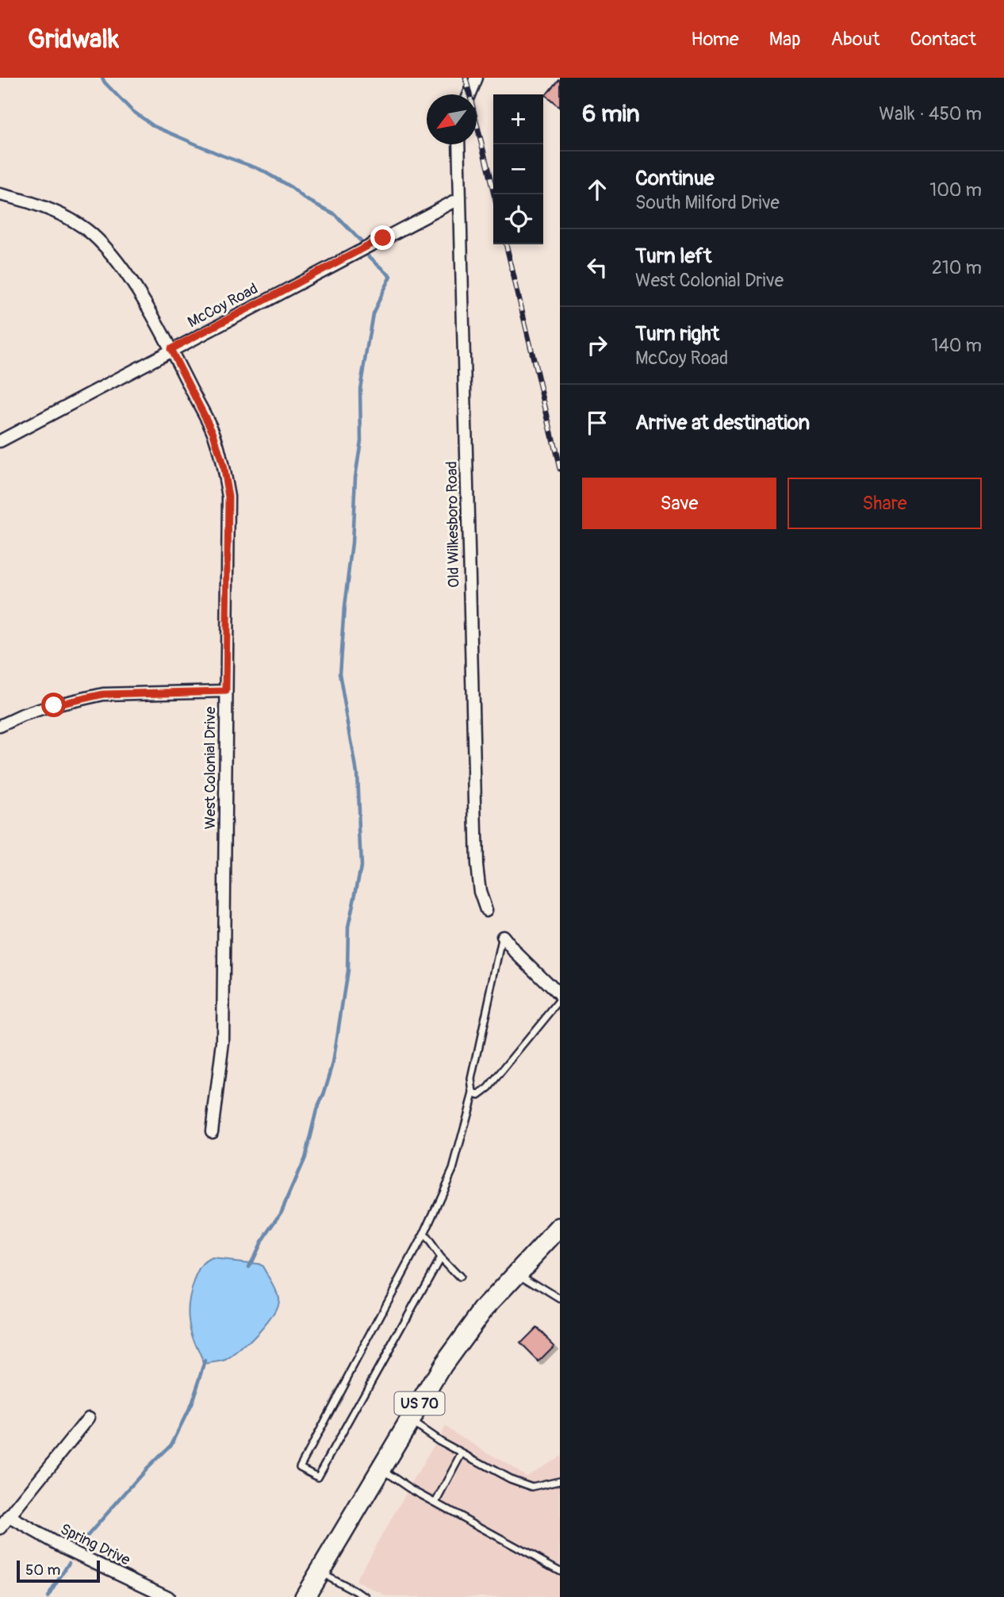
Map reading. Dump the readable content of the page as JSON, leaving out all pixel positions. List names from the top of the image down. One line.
{"streets":{"highway":["US 70"],"street":["McCoy Road","Old Wilkesboro Road","West Colonial Drive","Spring Drive"]},"crossings":[["McCoy Road","Old Wilkesboro Road"],["McCoy Road","West Colonial Drive"]],"scale_bar":"50 m","north":"bottom left","page":{"header":"Gridwalk","nav":["Home","Map","About","Contact"],"heading":["6 min","Walk · 450 m"],"map_buttons":["+","−"],"list":[["Continue","South Milford Drive","100 m"],["Turn left","West Colonial Drive","210 m"],["Turn right","McCoy Road","140 m"],"Arrive at destination"],"buttons":["Save","Share"],"scale":"50 m"}}
